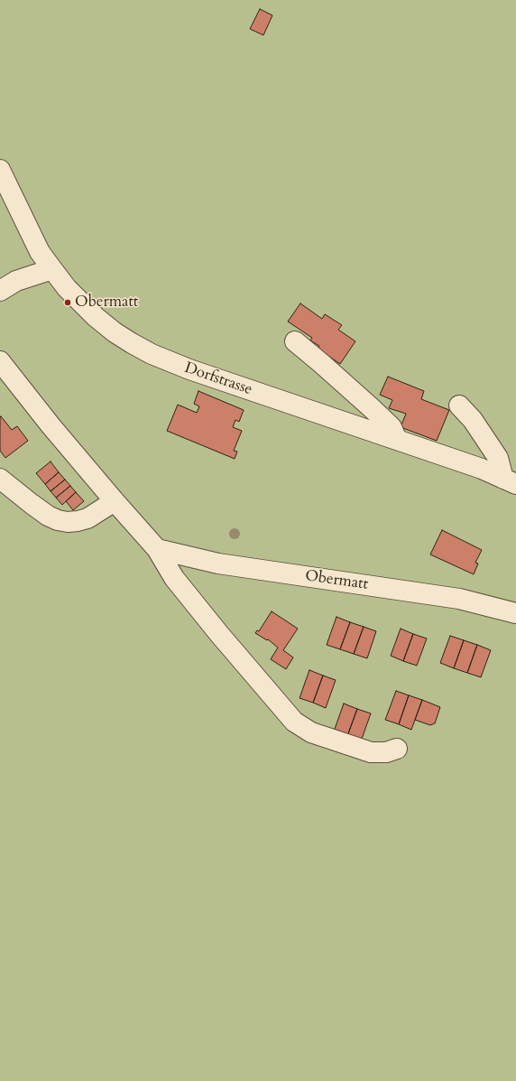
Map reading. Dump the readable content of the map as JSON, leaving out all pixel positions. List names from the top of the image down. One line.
{"streets":{"street":["Dorfstrasse","Obermatt"]},"places":["Obermatt"]}
